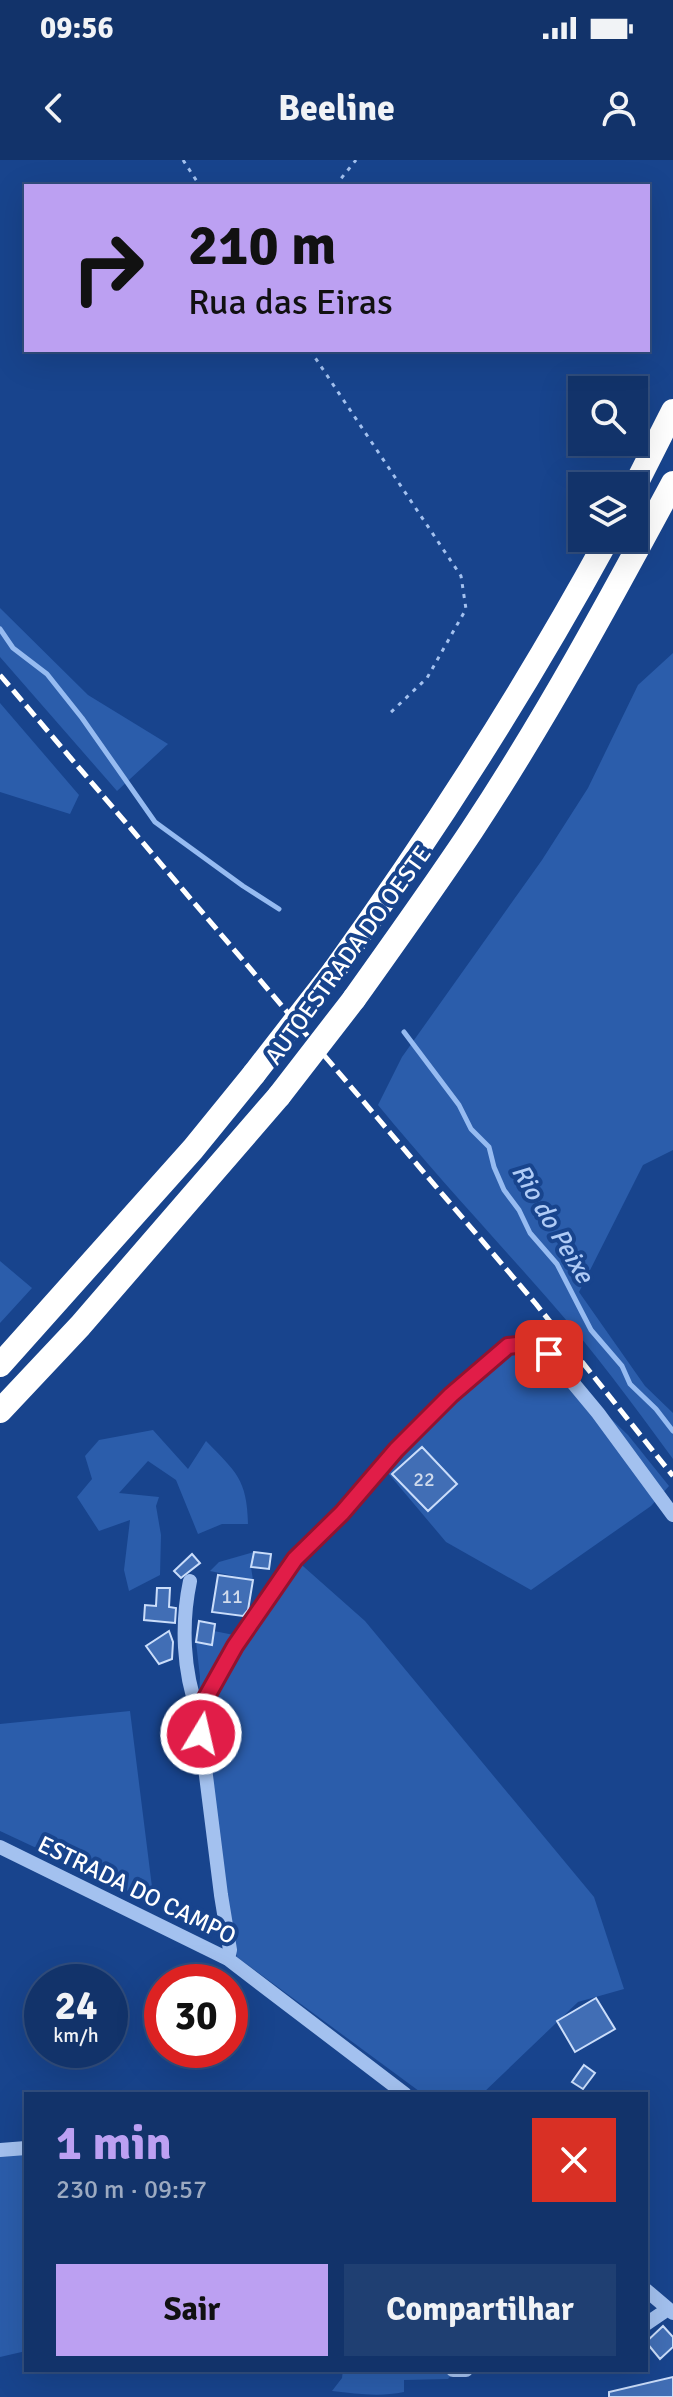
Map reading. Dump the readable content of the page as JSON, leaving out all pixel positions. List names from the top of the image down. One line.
{"streets":{"highway":["AUTOESTRADA DO OESTE"],"street":["ESTRADA DO CAMPO"]},"water":["Rio do Peixe"],"house_numbers":["22","11"],"page":{"status":"09:56","header":"Beeline","turn":["210 m","Rua das Eiras"],"speed":"24 km/h","limit":"30","heading":["1 min","230 m · 09:57"],"buttons":["Sair","Compartilhar"]}}
